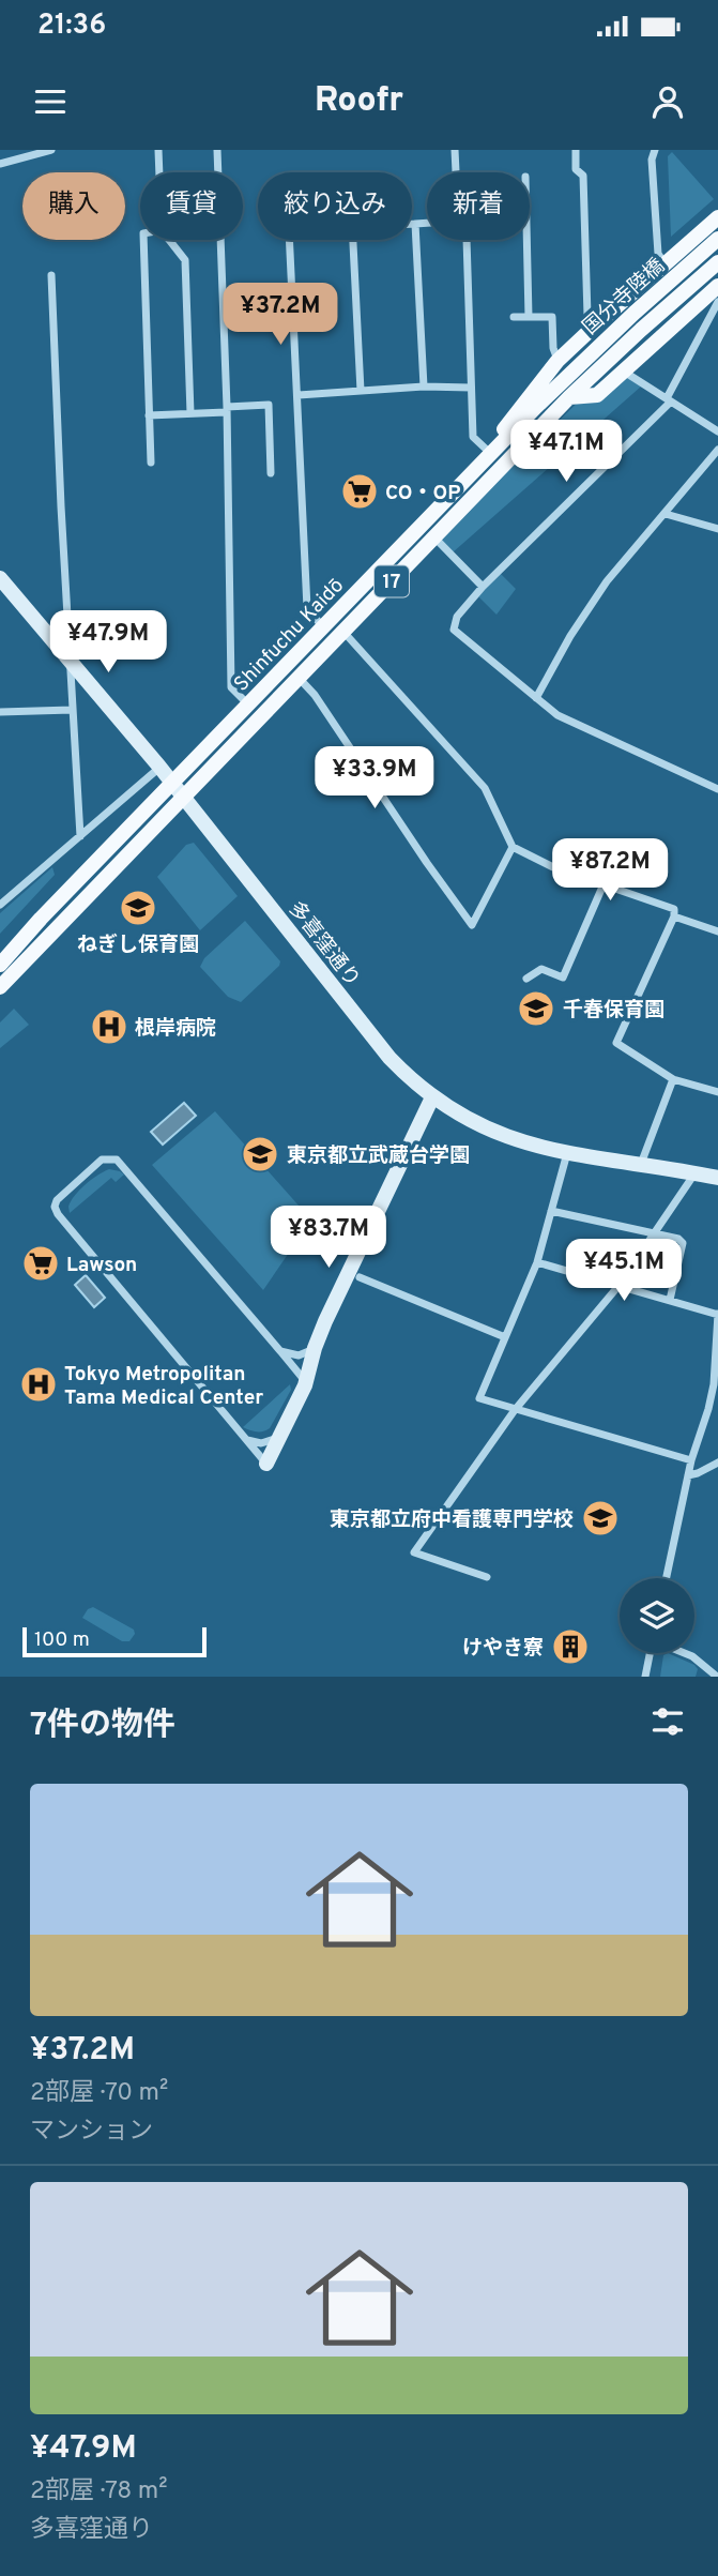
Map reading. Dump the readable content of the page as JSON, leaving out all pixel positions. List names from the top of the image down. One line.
{"streets":{"main road":["国分寺陸橋","17","Shinfuchu Kaidō","多喜窪通り"]},"crossings":[["国分寺陸橋","Shinfuchu Kaidō"],["17","Shinfuchu Kaidō"],["Shinfuchu Kaidō","多喜窪通り"]],"places":{"supermarket":["CO・OP","Lawson"],"school or university":["ねぎし保育園","千春保育園","東京都立武蔵台学園","東京都立府中看護専門学校"],"hospital":["根岸病院","Tokyo Metropolitan Tama Medical Center"],"building":["けやき寮"]},"scale_bar":"100 m","page":{"status":"21:36","header":"Roofr","chip":["購入","賃貸","絞り込み","新着"],"price":["¥37.2M","¥47.1M","¥47.9M","¥33.9M","¥87.2M","¥83.7M","¥45.1M"],"scale":"100 m","heading":"7件の物件","list":[{"name":"¥37.2M","note":"2部屋 · 70 m² · マンション"},{"name":"¥47.9M","note":"2部屋 · 78 m² · 多喜窪通り"}]}}
